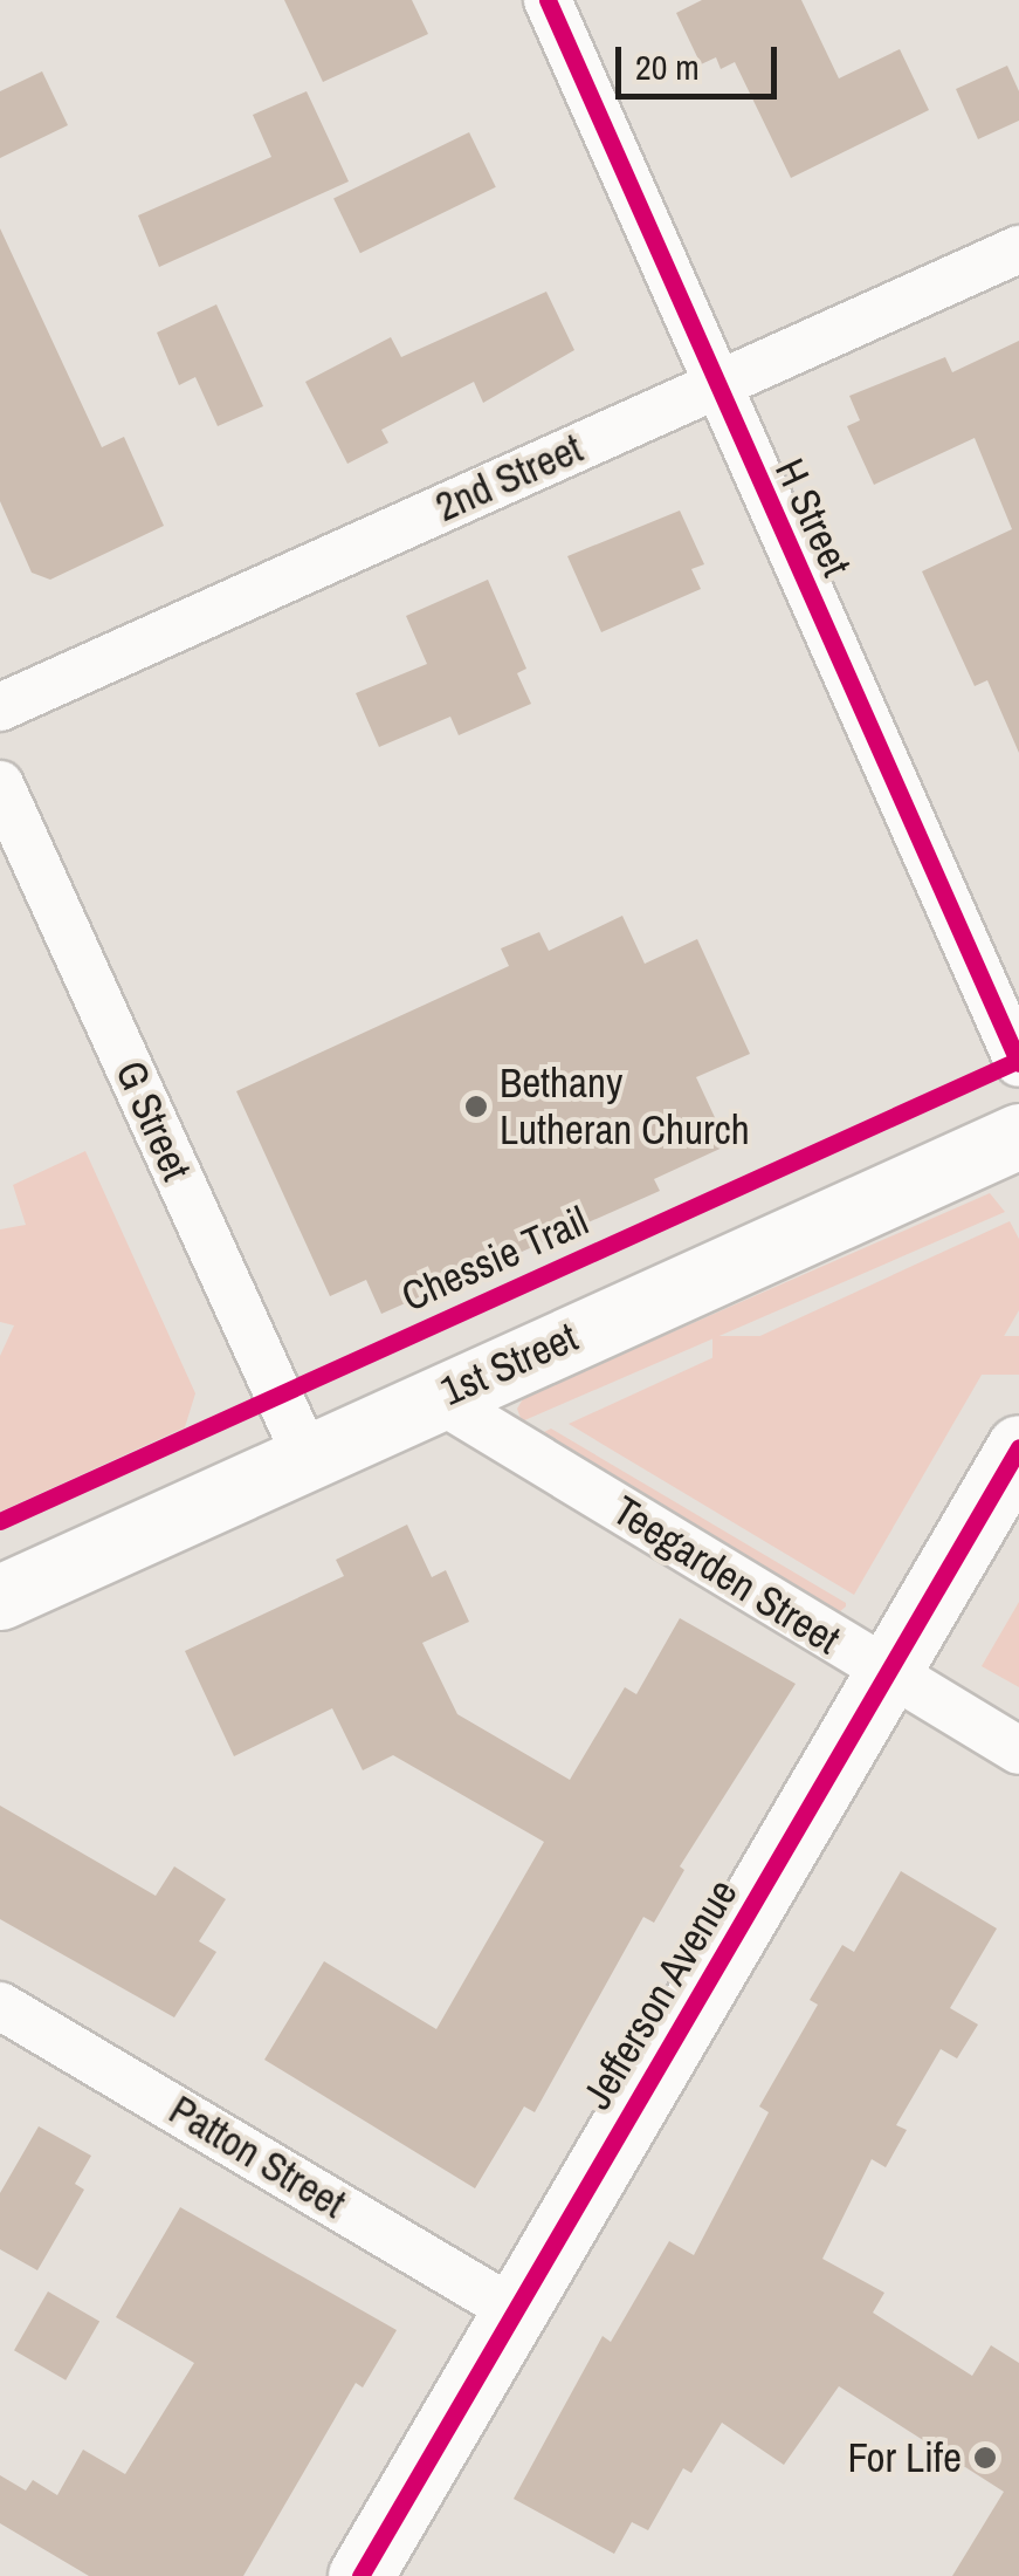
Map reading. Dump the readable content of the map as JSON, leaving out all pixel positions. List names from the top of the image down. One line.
{"streets":{"street":["2nd Street","H Street","G Street","1st Street","Teegarden Street","Jefferson Avenue","Patton Street"],"cycle path":["Chessie Trail"]},"crossings":[["2nd Street","H Street"],["G Street","1st Street"],["1st Street","Teegarden Street"],["Teegarden Street","Jefferson Avenue"],["Jefferson Avenue","Patton Street"]],"places":["Bethany Lutheran Church","For Life"],"scale_bar":"20 m"}
